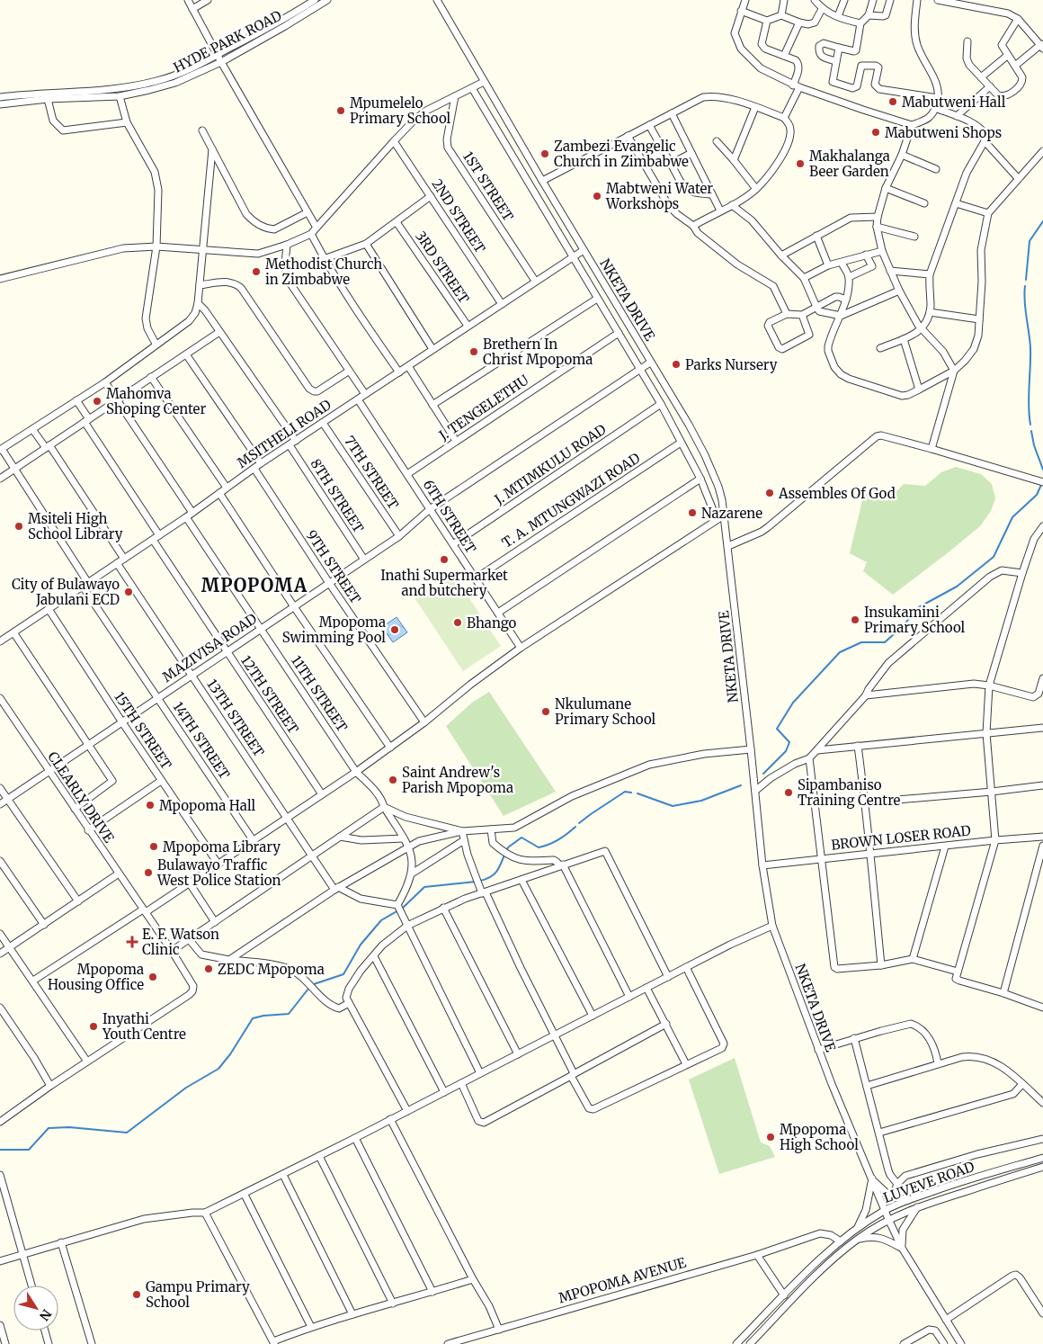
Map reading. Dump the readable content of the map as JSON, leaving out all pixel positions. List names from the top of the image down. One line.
{"streets":{"street":["HYDE PARK ROAD","1ST STREET","2ND STREET","3RD STREET","NKETA DRIVE","J. TENGELETHU","MSITHELI ROAD","J. MTIMKULU ROAD","7TH STREET","8TH STREET","T. A. MTUNGWAZI ROAD","6TH STREET","9TH STREET","MAZIVISA ROAD","11TH STREET","12TH STREET","13TH STREET","15TH STREET","14TH STREET","CLEARLY DRIVE","BROWN LOSER ROAD","LUVEVE ROAD","MPOPOMA AVENUE"]},"crossings":[["1ST STREET","MSITHELI ROAD"],["2ND STREET","MSITHELI ROAD"],["3RD STREET","MSITHELI ROAD"],["NKETA DRIVE","MSITHELI ROAD"],["NKETA DRIVE","MAZIVISA ROAD"],["NKETA DRIVE","BROWN LOSER ROAD"],["NKETA DRIVE","LUVEVE ROAD"],["J. TENGELETHU","6TH STREET"],["MSITHELI ROAD","7TH STREET"],["MSITHELI ROAD","8TH STREET"],["MSITHELI ROAD","6TH STREET"],["MSITHELI ROAD","9TH STREET"],["MSITHELI ROAD","11TH STREET"],["MSITHELI ROAD","12TH STREET"],["MSITHELI ROAD","13TH STREET"],["MSITHELI ROAD","15TH STREET"],["MSITHELI ROAD","14TH STREET"],["J. MTIMKULU ROAD","6TH STREET"],["7TH STREET","MAZIVISA ROAD"],["8TH STREET","MAZIVISA ROAD"],["T. A. MTUNGWAZI ROAD","6TH STREET"],["6TH STREET","MAZIVISA ROAD"],["9TH STREET","MAZIVISA ROAD"],["MAZIVISA ROAD","11TH STREET"],["MAZIVISA ROAD","12TH STREET"],["MAZIVISA ROAD","13TH STREET"],["MAZIVISA ROAD","15TH STREET"],["MAZIVISA ROAD","14TH STREET"],["MAZIVISA ROAD","CLEARLY DRIVE"],["LUVEVE ROAD","MPOPOMA AVENUE"]],"districts":["MPOPOMA"],"places":{"other":["Mabutweni Hall","Mpumelelo Primary School","Mabutweni Shops","Zambezi Evangelic Church in Zimbabwe","Makhalanga Beer Garden","Mabtweni Water Workshops","Methodist Church in Zimbabwe","Brethern In Christ Mpopoma","Parks Nursery","Mahomva Shoping Center","Assembles Of God","Nazarene","Msiteli High School Library","Inathi Supermarket and butchery","City of Bulawayo Jabulani ECD","Insukamini Primary School","Bhango","Mpopoma Swimming Pool","Nkulumane Primary School","Saint Andrew's Parish Mpopoma","Sipambaniso Training Centre","Mpopoma Hall","Mpopoma Library","Bulawayo Traffic West Police Station","ZEDC Mpopoma","Mpopoma Housing Office","Inyathi Youth Centre","Mpopoma High School","Gampu Primary School"],"health":["E. F. Watson Clinic"]},"north":"bottom right"}
